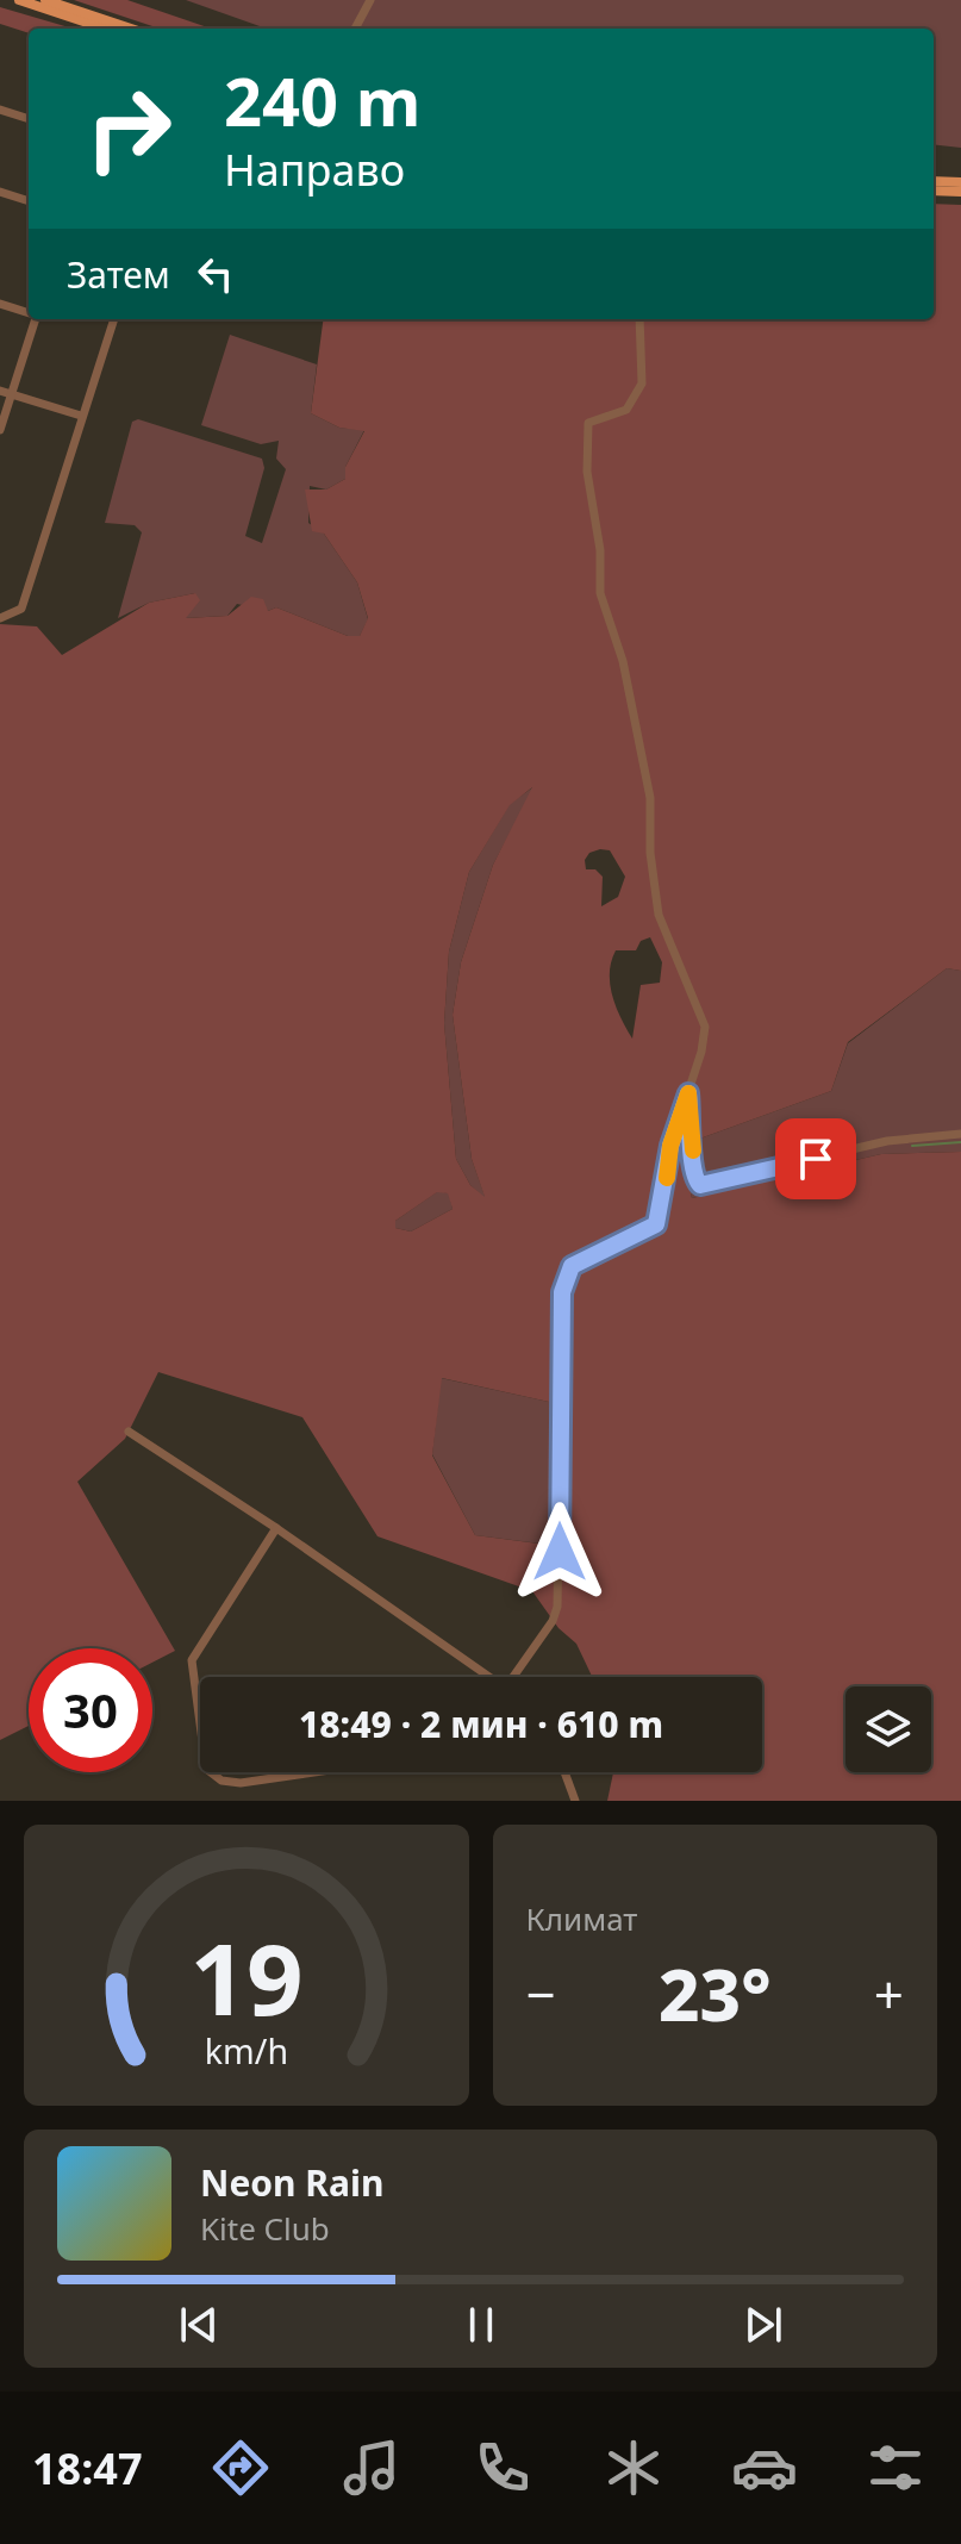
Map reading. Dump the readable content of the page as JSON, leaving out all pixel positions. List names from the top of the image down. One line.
{"page":{"turn":["240 m","Направо"],"then":"Затем","limit":"30","trip":"18:49 · 2 мин · 610 m","tile":"Климат","heat":["−","23°","+"],"song":["Neon Rain","Kite Club"],"tabs":"18:47","gauge":["19","km/h"]}}
